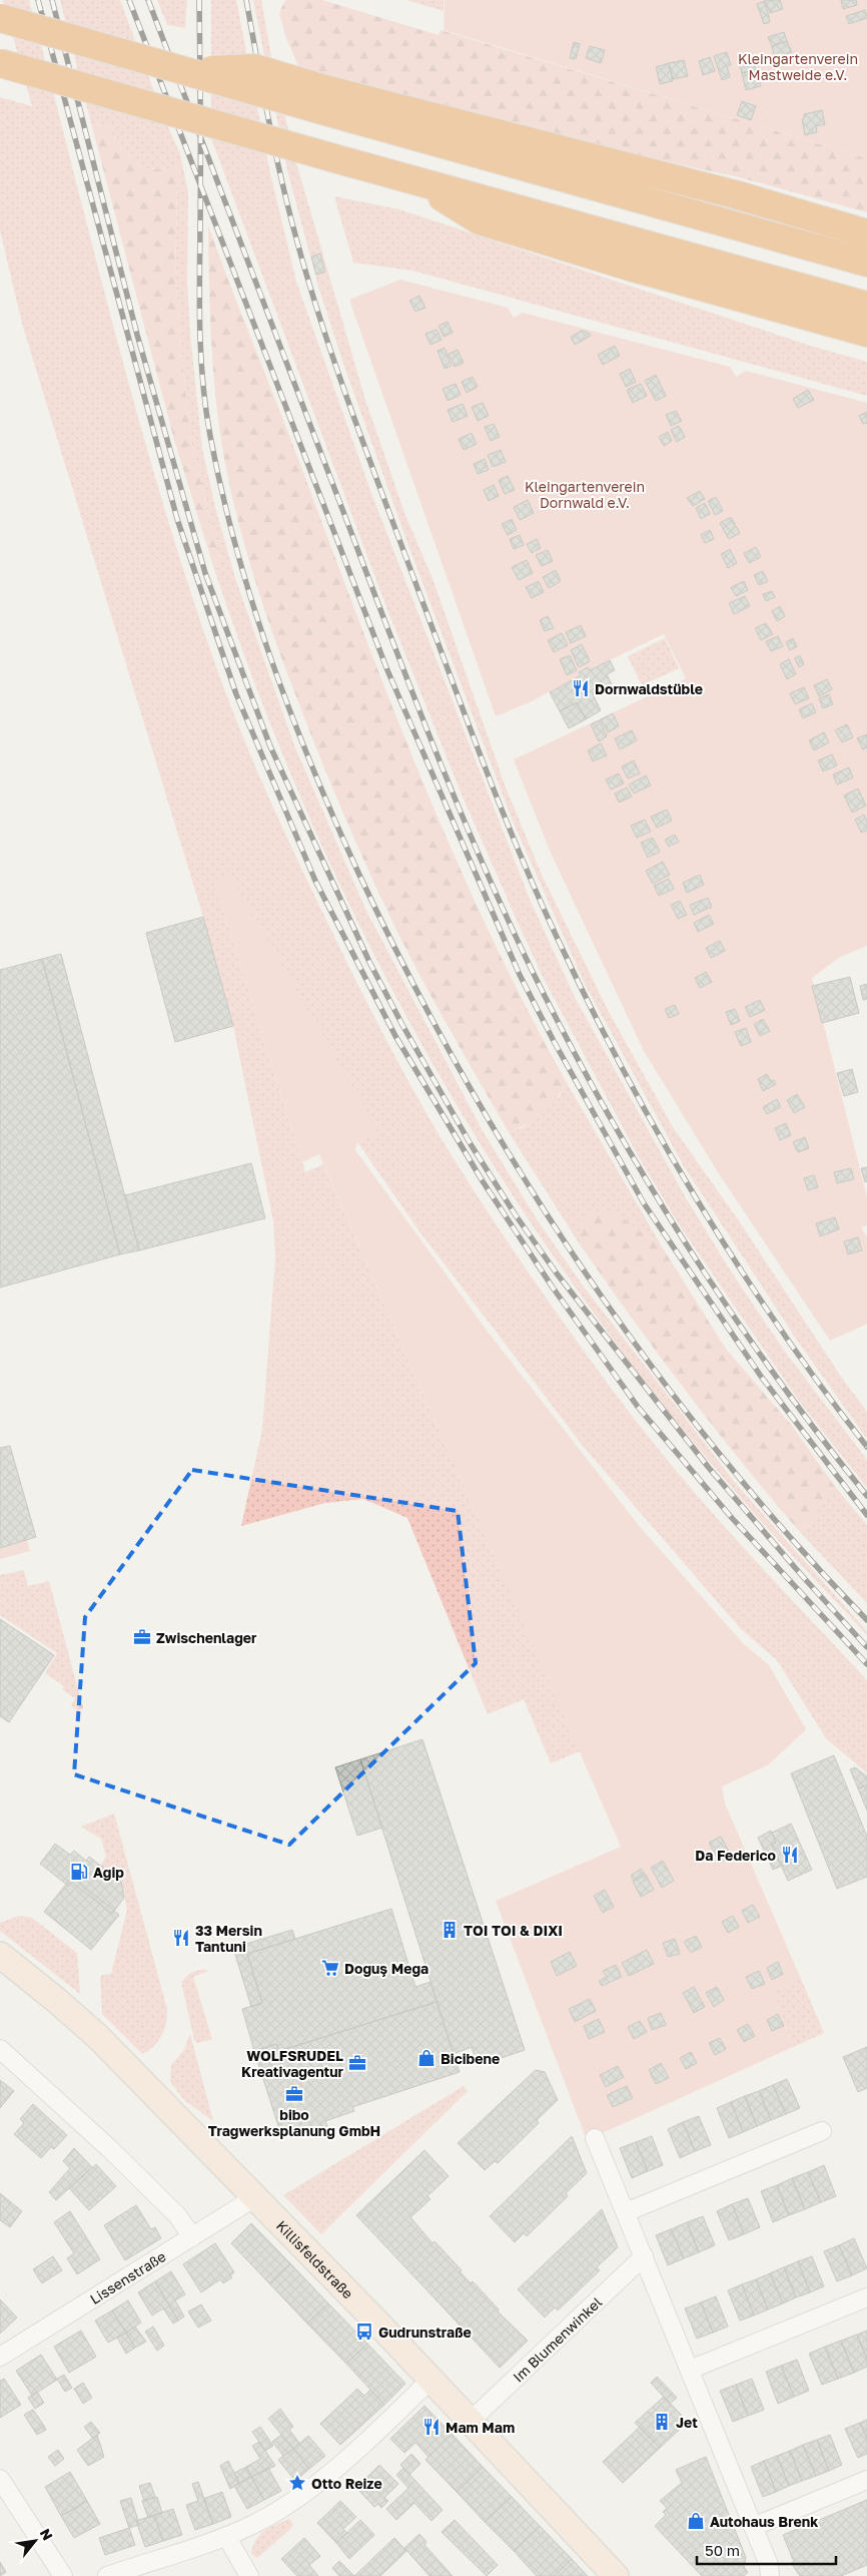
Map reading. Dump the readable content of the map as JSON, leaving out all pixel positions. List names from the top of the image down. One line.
{"streets":{"main road":["Killisfeldstraße"],"street":["Lissenstraße","Im Blumenwinkel"]},"crossings":[["Killisfeldstraße","Lissenstraße"],["Killisfeldstraße","Im Blumenwinkel"]],"parks":["Kleingartenverein Mastweide e.V.","Kleingartenverein Dornwald e.V."],"places":{"restaurant":["Dornwaldstüble","Da Federico","33 Mersin Tantuni","Mam Mam"],"office":["Zwischenlager","WOLFSRUDEL Kreativagentur","bibo Tragwerksplanung GmbH"],"fuel station":["Agip"],"building":["TOI TOI & DIXI","Jet"],"supermarket":["Doğuş Mega"],"shop":["Bicibene","Autohaus Brenk"],"bus stop":["Gudrunstraße"],"place":["Otto Reize"]},"scale_bar":"50 m","north":"top right"}
